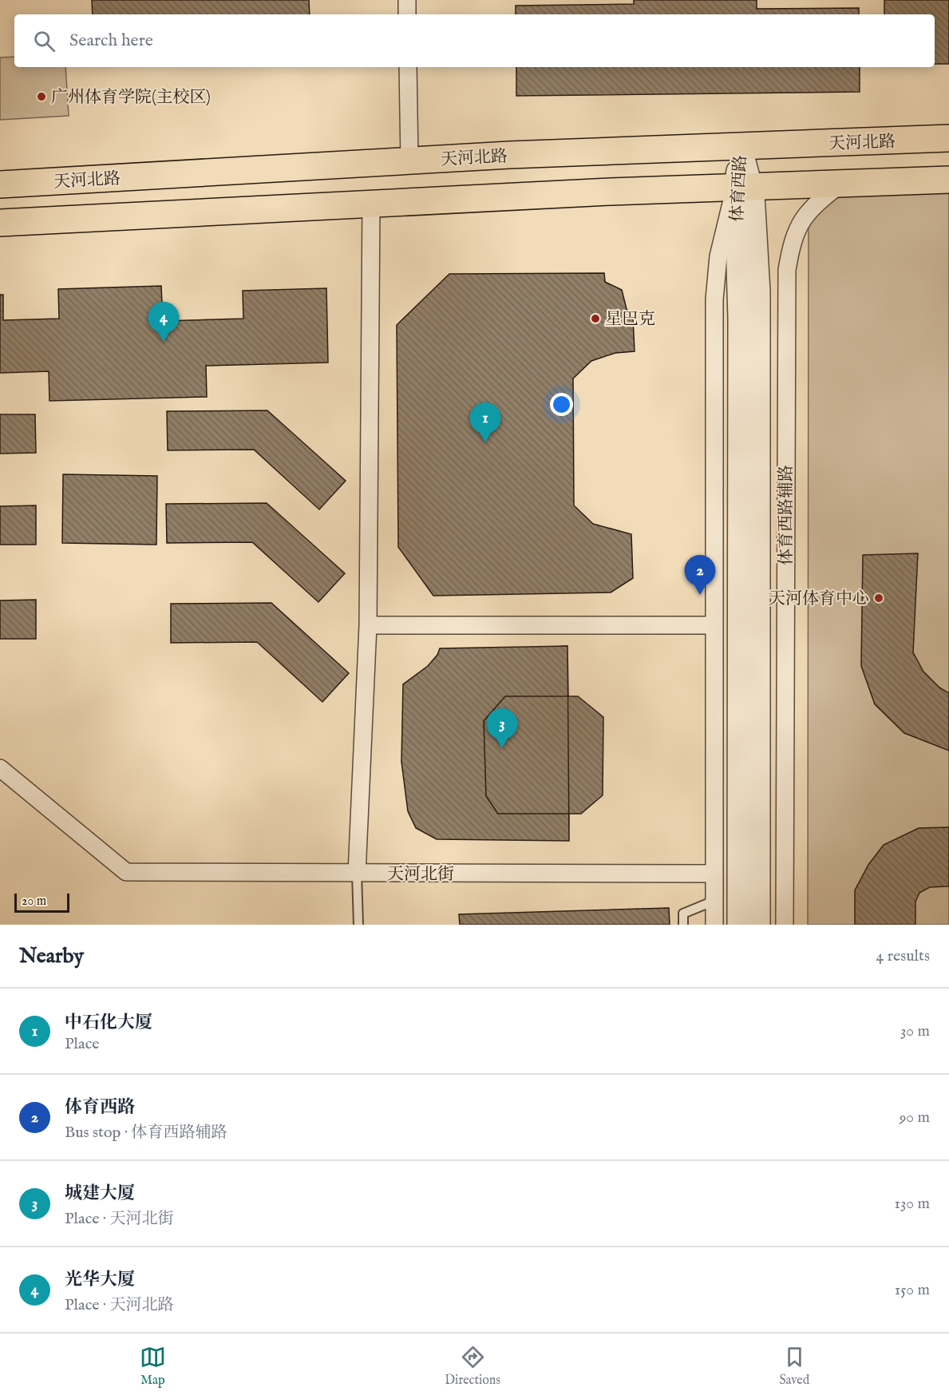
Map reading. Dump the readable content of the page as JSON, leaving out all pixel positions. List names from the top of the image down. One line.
{"streets":{"main road":["天河北路"],"street":["体育西路","体育西路辅路","天河北街"]},"crossings":[["天河北路","体育西路"]],"places":["广州体育学院(主校区)","星巴克","天河体育中心"],"scale_bar":"20 m","page":{"search":"Search here","pins":["4","1","2","3"],"scale":"20 m","heading":["Nearby","4 results"],"list":[{"mark":"1","name":"中石化大厦","note":"Place","value":"30 m"},{"mark":"2","name":"体育西路","note":"Bus stop · 体育西路辅路","value":"90 m"},{"mark":"3","name":"城建大厦","note":"Place · 天河北街","value":"130 m"},{"mark":"4","name":"光华大厦","note":"Place · 天河北路","value":"150 m"}],"nav":["Map","Directions","Saved"]}}
